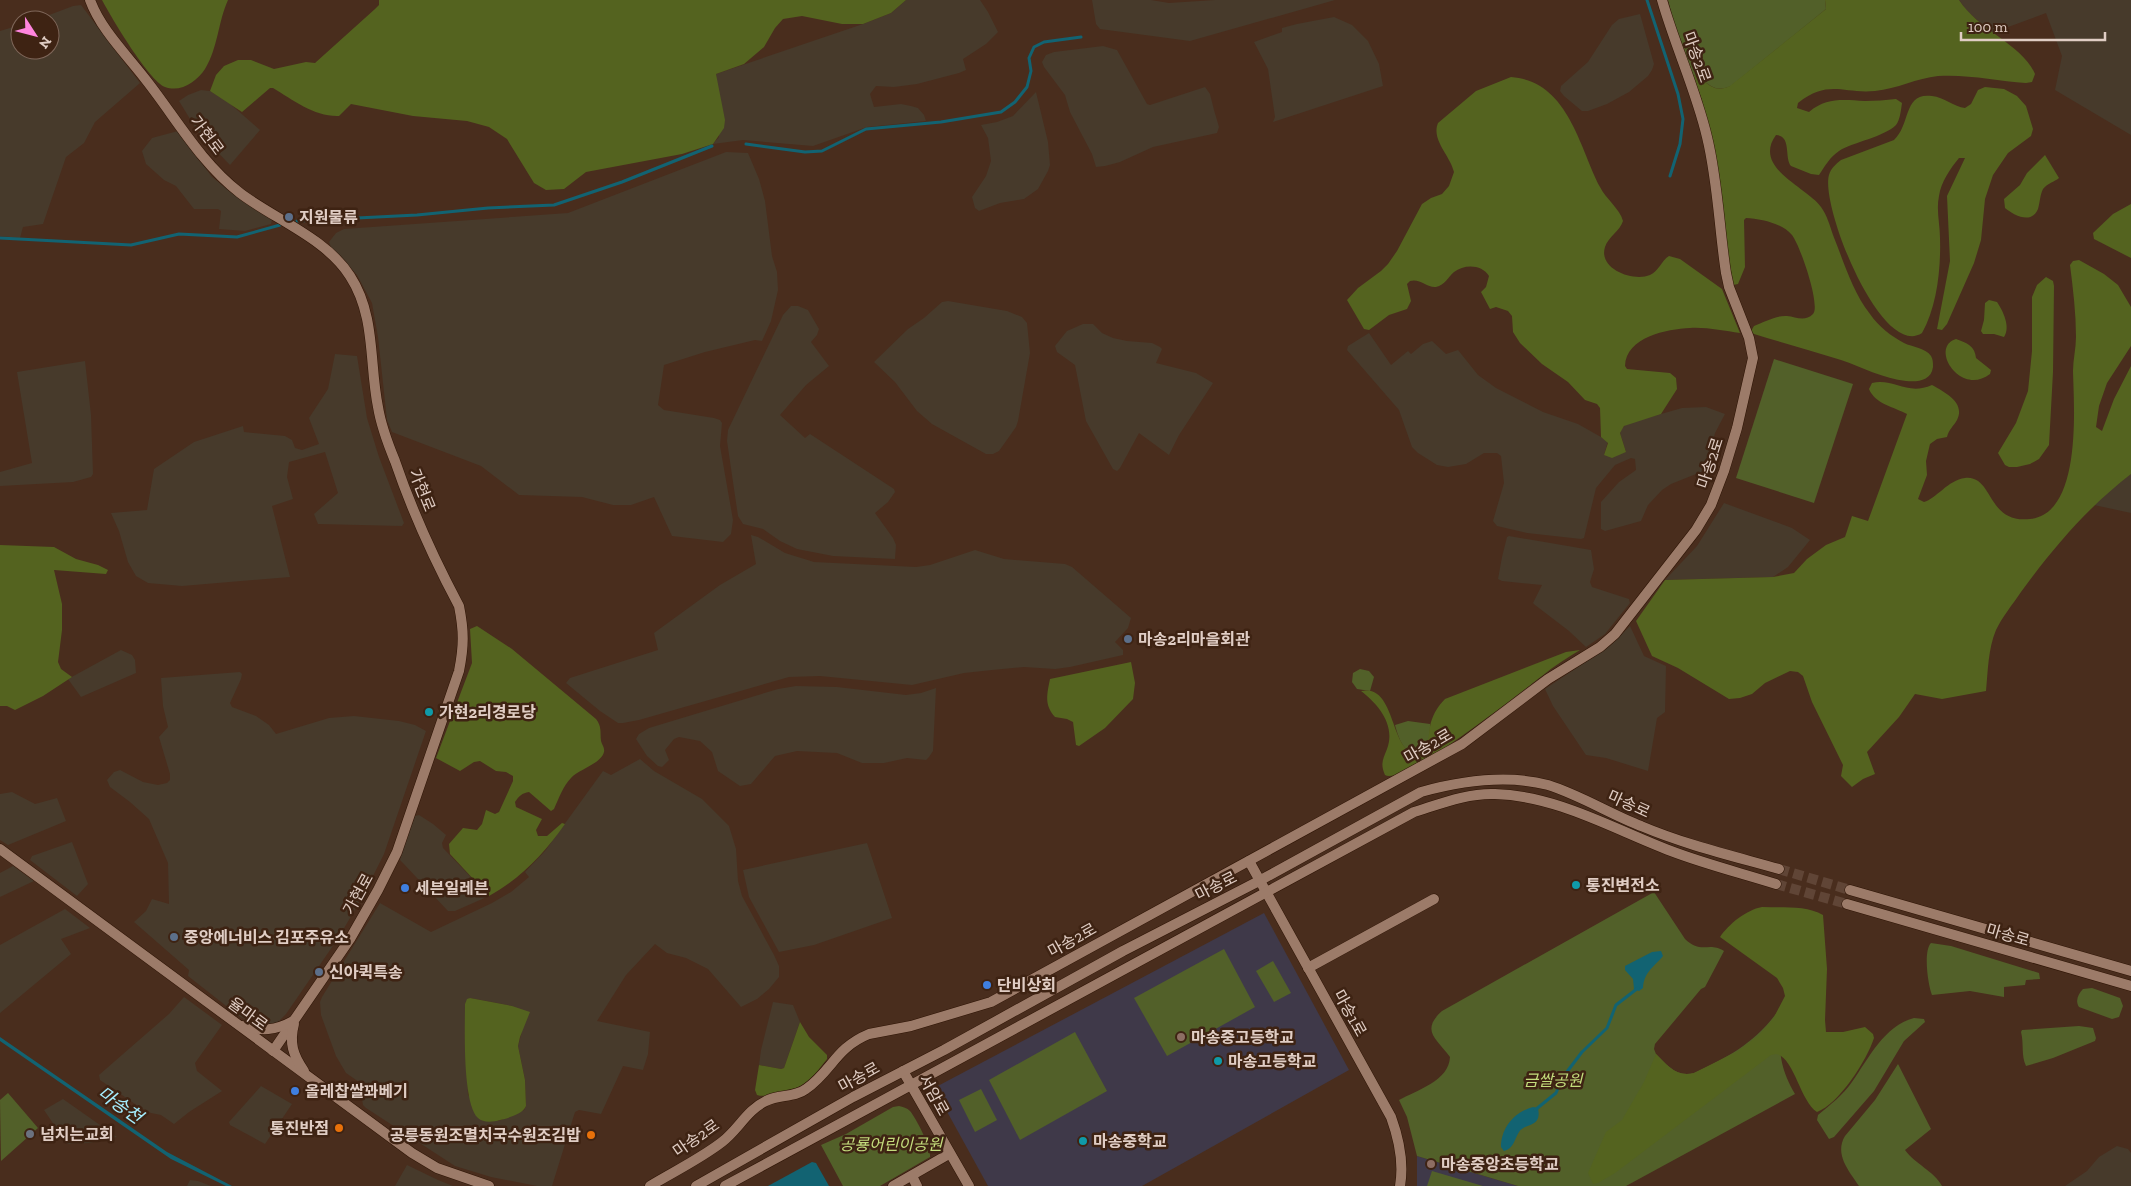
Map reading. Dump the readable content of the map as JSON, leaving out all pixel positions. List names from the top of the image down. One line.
{"streets":{"street":["마송2로","가현로","마송로","마송1로","율마로","서암로"]},"crossings":[["마송2로","마송1로"],["가현로","율마로"],["마송로","마송1로"],["마송로","서암로"]],"water":["마송천"],"parks":["금쌀공원","공룡어린이공원"],"places":["지원물류","마송2리마을회관","가현2리경로당","통진변전소","세븐일레븐","중앙에너비스 김포주유소","신아퀵특송","단비상회","마송중고등학교","마송고등학교","올레찹쌀꽈베기","통진반점","넘치는교회","공릉동원조멸치국수원조김밥","마송중학교","마송중앙초등학교"],"scale_bar":"100 m","north":"bottom right"}
